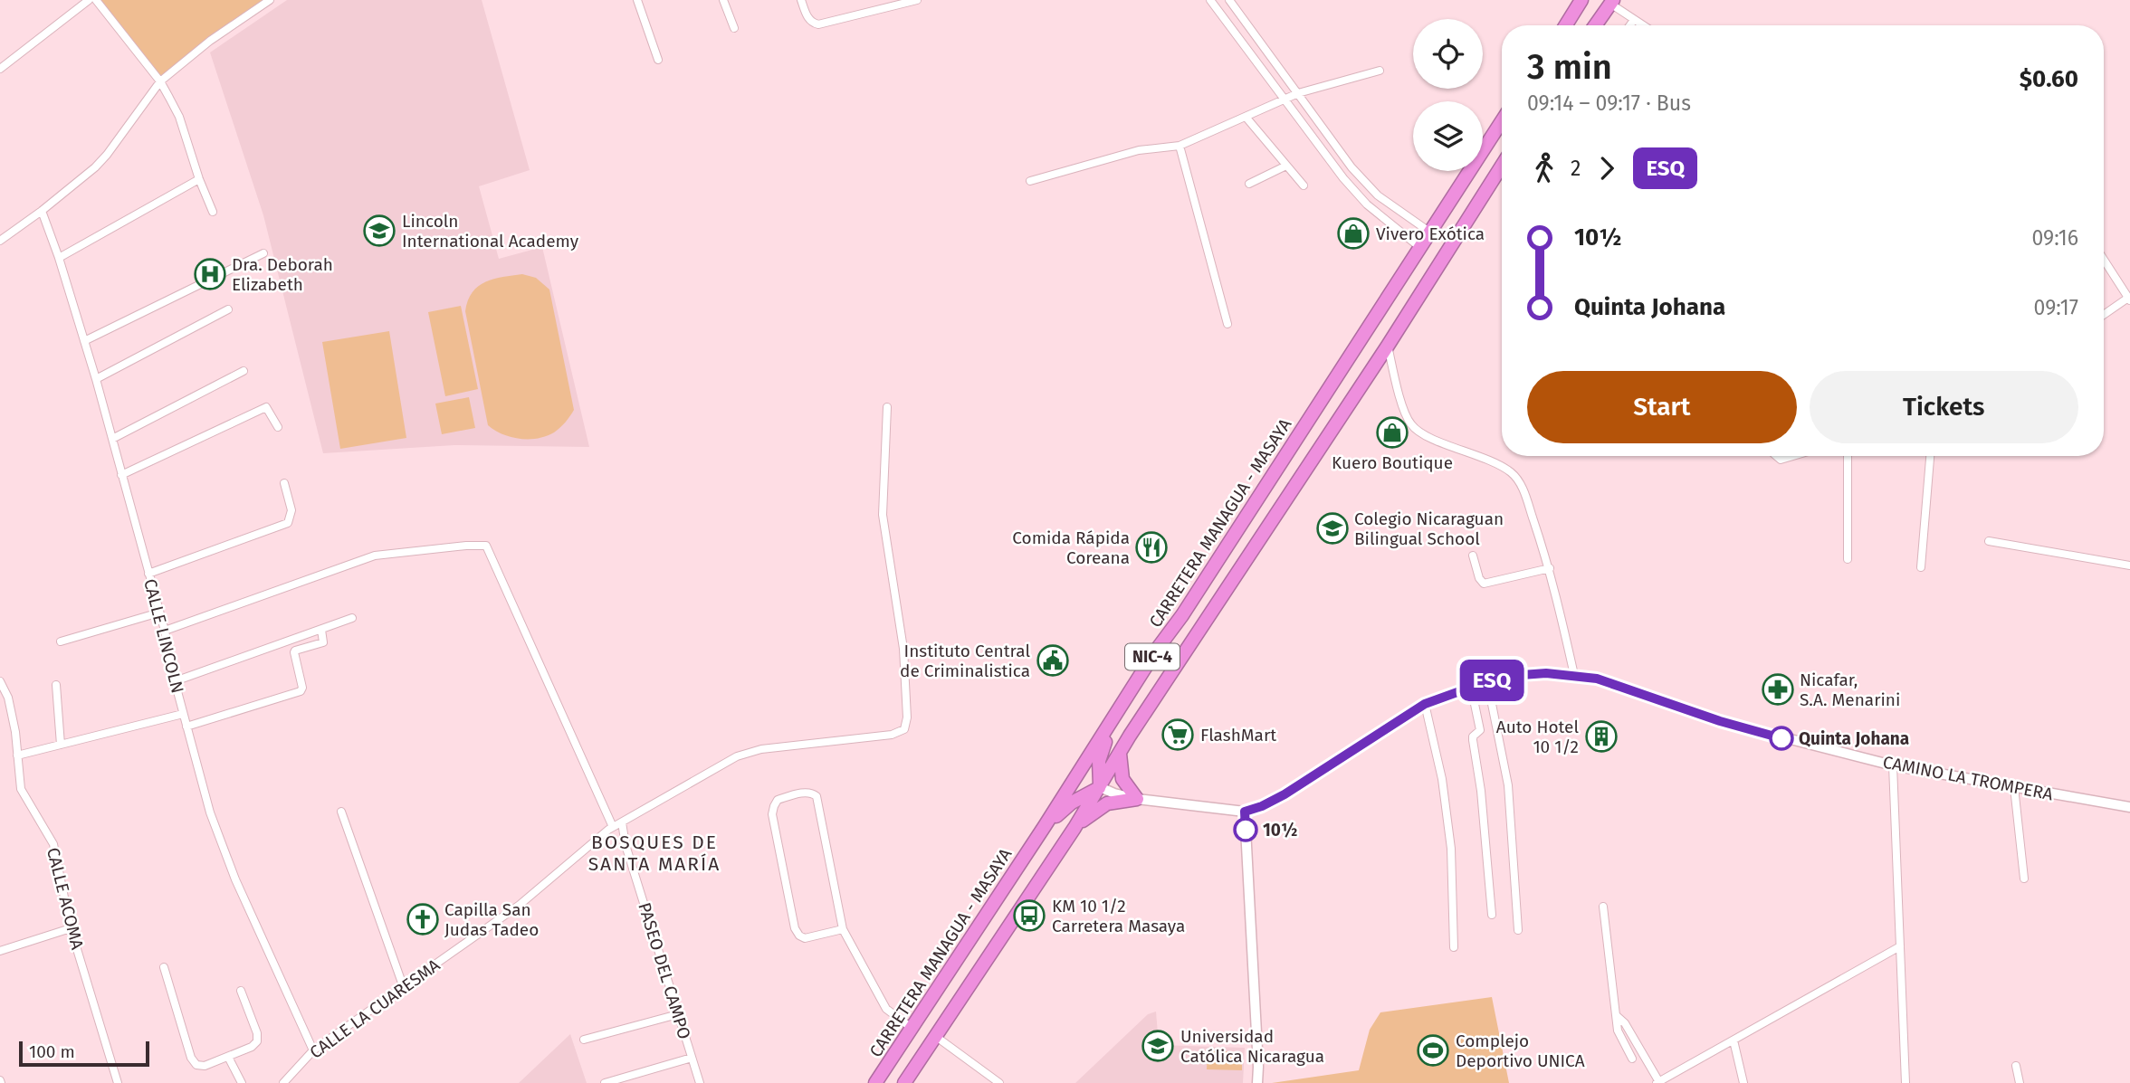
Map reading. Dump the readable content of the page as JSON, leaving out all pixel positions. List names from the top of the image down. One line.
{"streets":{"highway":["CARRETERA MANAGUA - MASAYA","NIC-4"],"street":["CALLE LINCOLN","CAMINO LA TROMPERA","CALLE ACOMA","PASEO DEL CAMPO","CALLE LA CUARESMA"]},"crossings":[["CALLE LINCOLN","CALLE LA CUARESMA"],["PASEO DEL CAMPO","CALLE LA CUARESMA"]],"districts":["BOSQUES DE SANTA MARÍA"],"places":{"school or university":["Lincoln International Academy","Colegio Nicaraguan Bilingual School","Universidad Católica Nicaragua"],"shop":["Vivero Exótica","Kuero Boutique"],"hospital":["Dra. Deborah Elizabeth"],"restaurant":["Comida Rápida Coreana"],"public building":["Instituto Central de Criminalistica"],"pharmacy":["Nicafar, S.A. Menarini"],"supermarket":["FlashMart"],"building":["Auto Hotel 10 1/2"],"other":["Quinta Johana","10½"],"bus stop":["KM 10 1/2 Carretera Masaya"],"church":["Capilla San Judas Tadeo"],"sports":["Complejo Deportivo UNICA"]},"lines":["bus line ESQ"],"scale_bar":"100 m","page":{"on_map":"ESQ","heading":["3 min","09:14 – 09:17 · Bus","$0.60"],"legs":["2","ESQ"],"list":[{"name":"10½","value":"09:16"},{"name":"Quinta Johana","value":"09:17"}],"buttons":["Start","Tickets"],"scale":"100 m"}}
